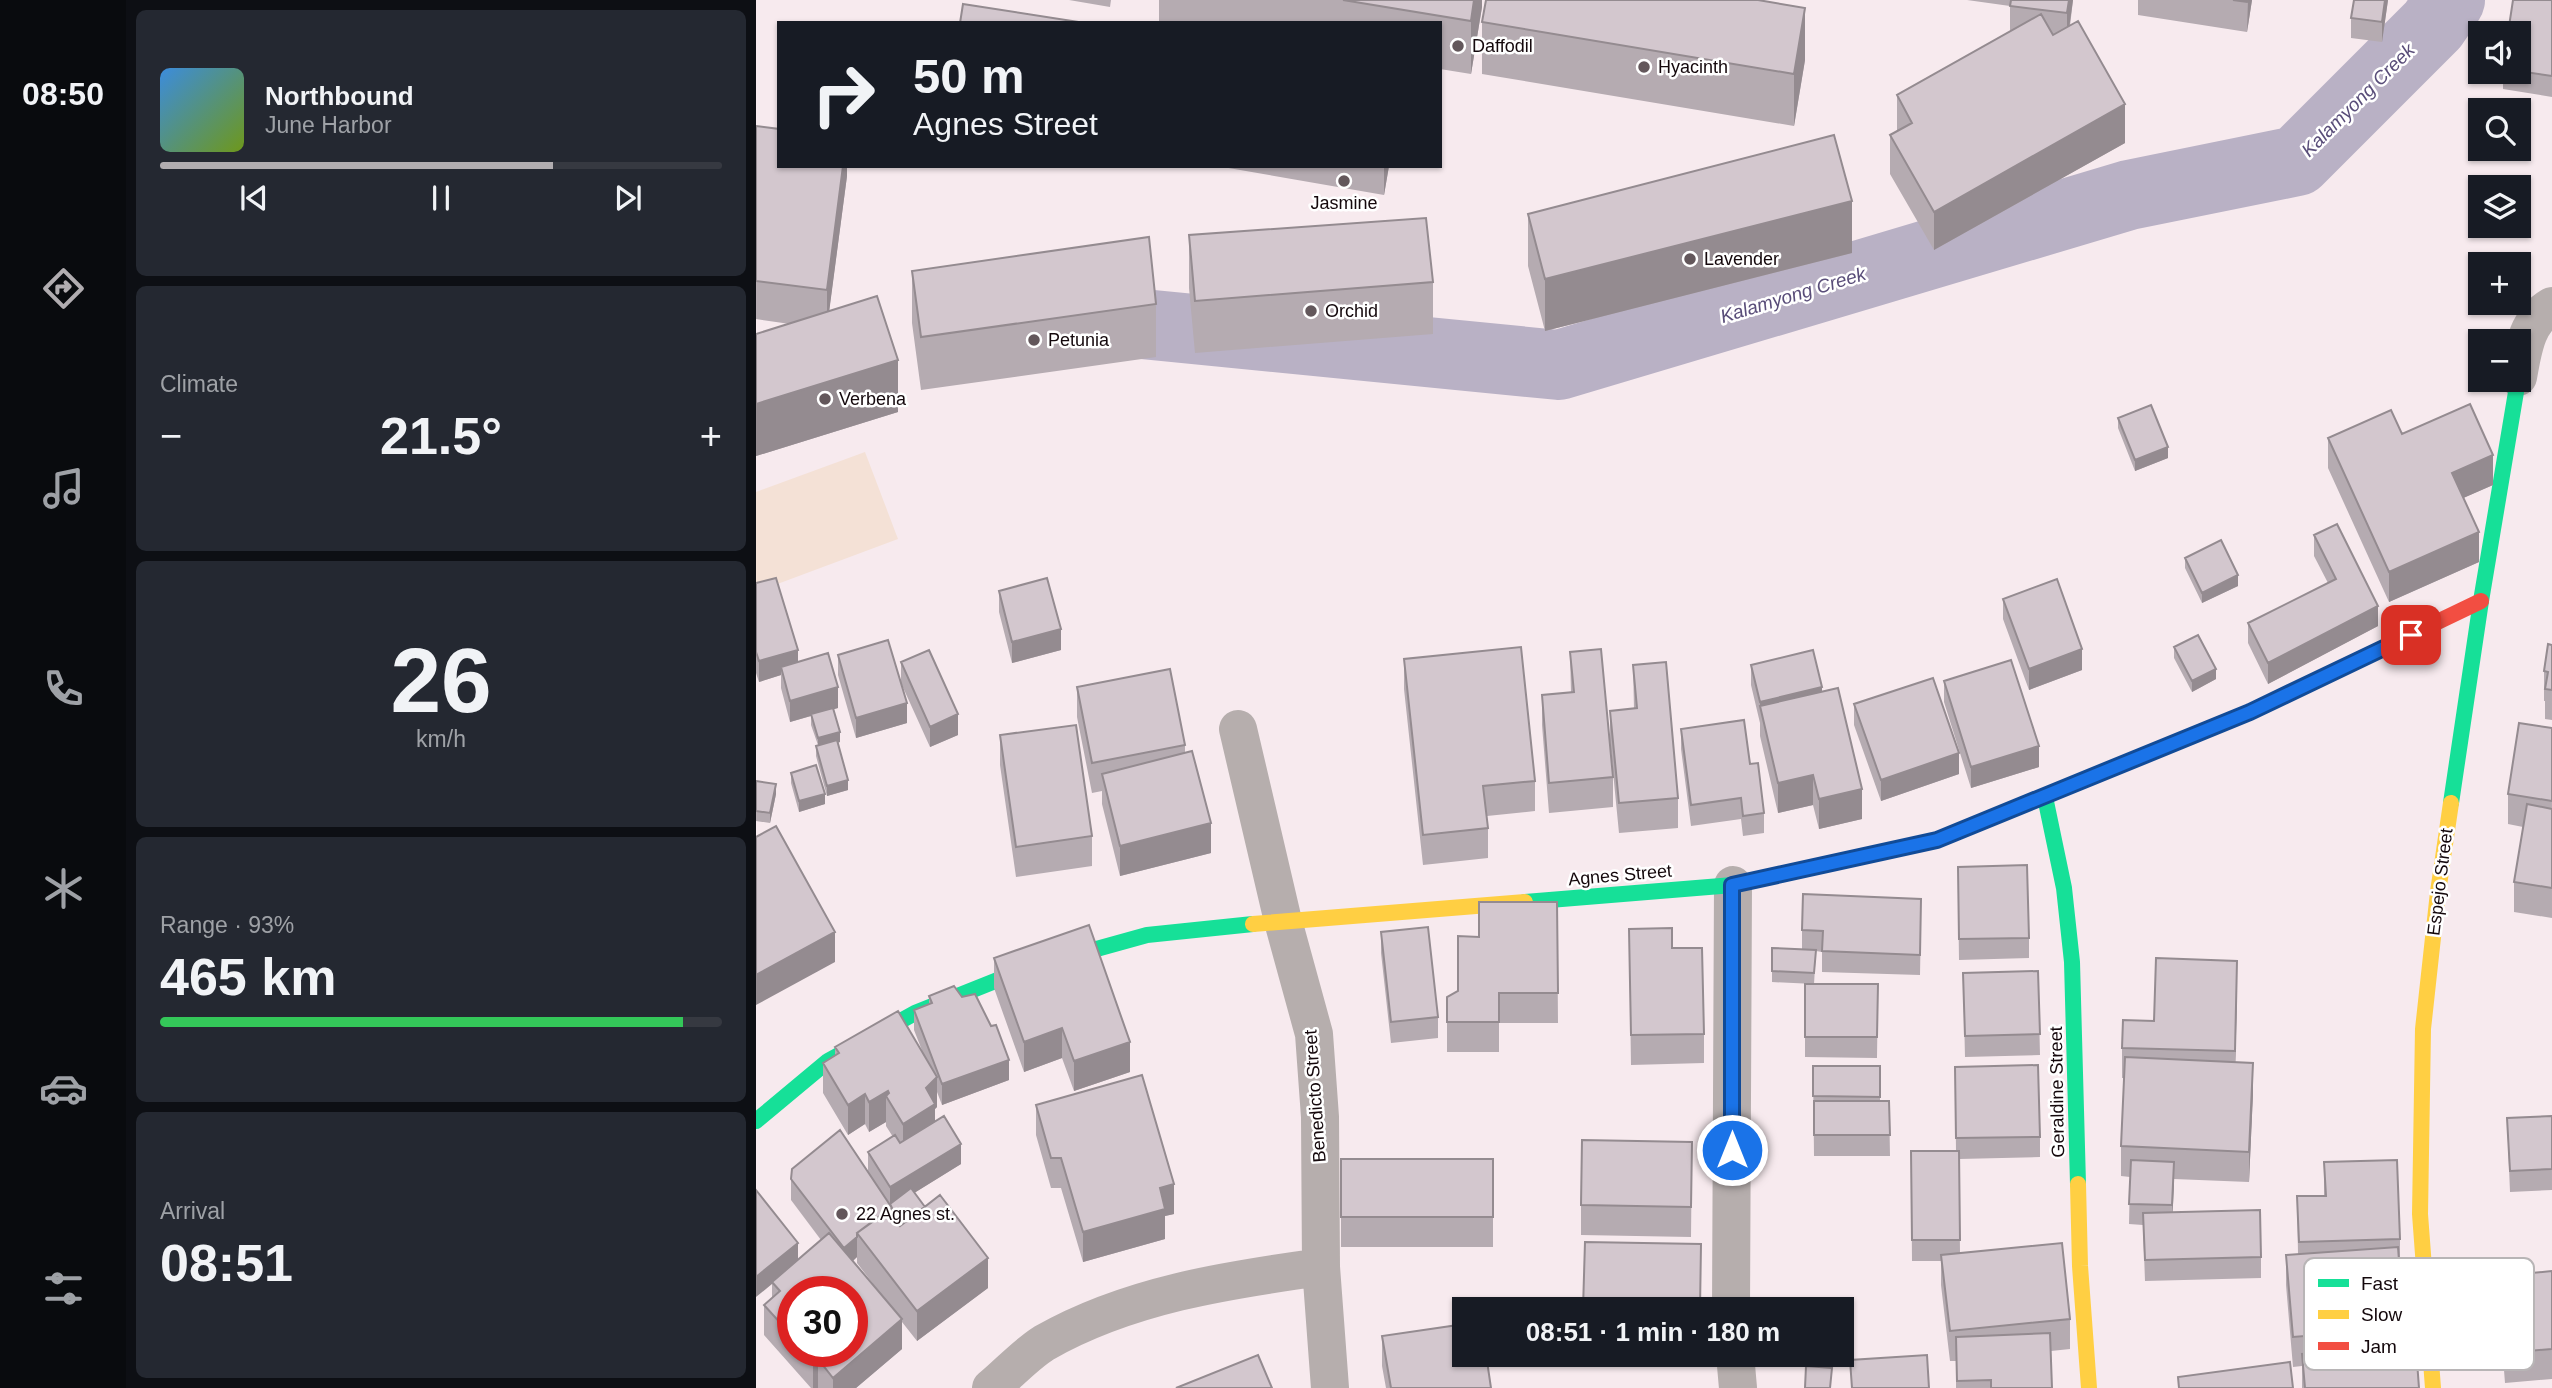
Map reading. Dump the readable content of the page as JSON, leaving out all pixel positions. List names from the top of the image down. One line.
{"streets":{"street":["Agnes Street","Espejo Street","Geraldine Street","Benedicto Street"]},"crossings":[["Agnes Street","Espejo Street"],["Agnes Street","Geraldine Street"],["Agnes Street","Benedicto Street"]],"water":["Kalamyong Creek"],"places":["Daffodil","Hyacinth","Jasmine","Lavender","Orchid","Petunia","Verbena","22 Agnes st."],"legend":["Fast","Slow","Jam"],"page":{"tabs":"08:50","map_buttons":["+","−"],"turn":["50 m","Agnes Street"],"song":["Northbound","June Harbor"],"tile":["Climate",["26","km/h"],["Range · 93%","465 km"],["Arrival","08:51"]],"heat":["−","21.5°","+"],"limit":"30","trip":"08:51 · 1 min · 180 m"}}
